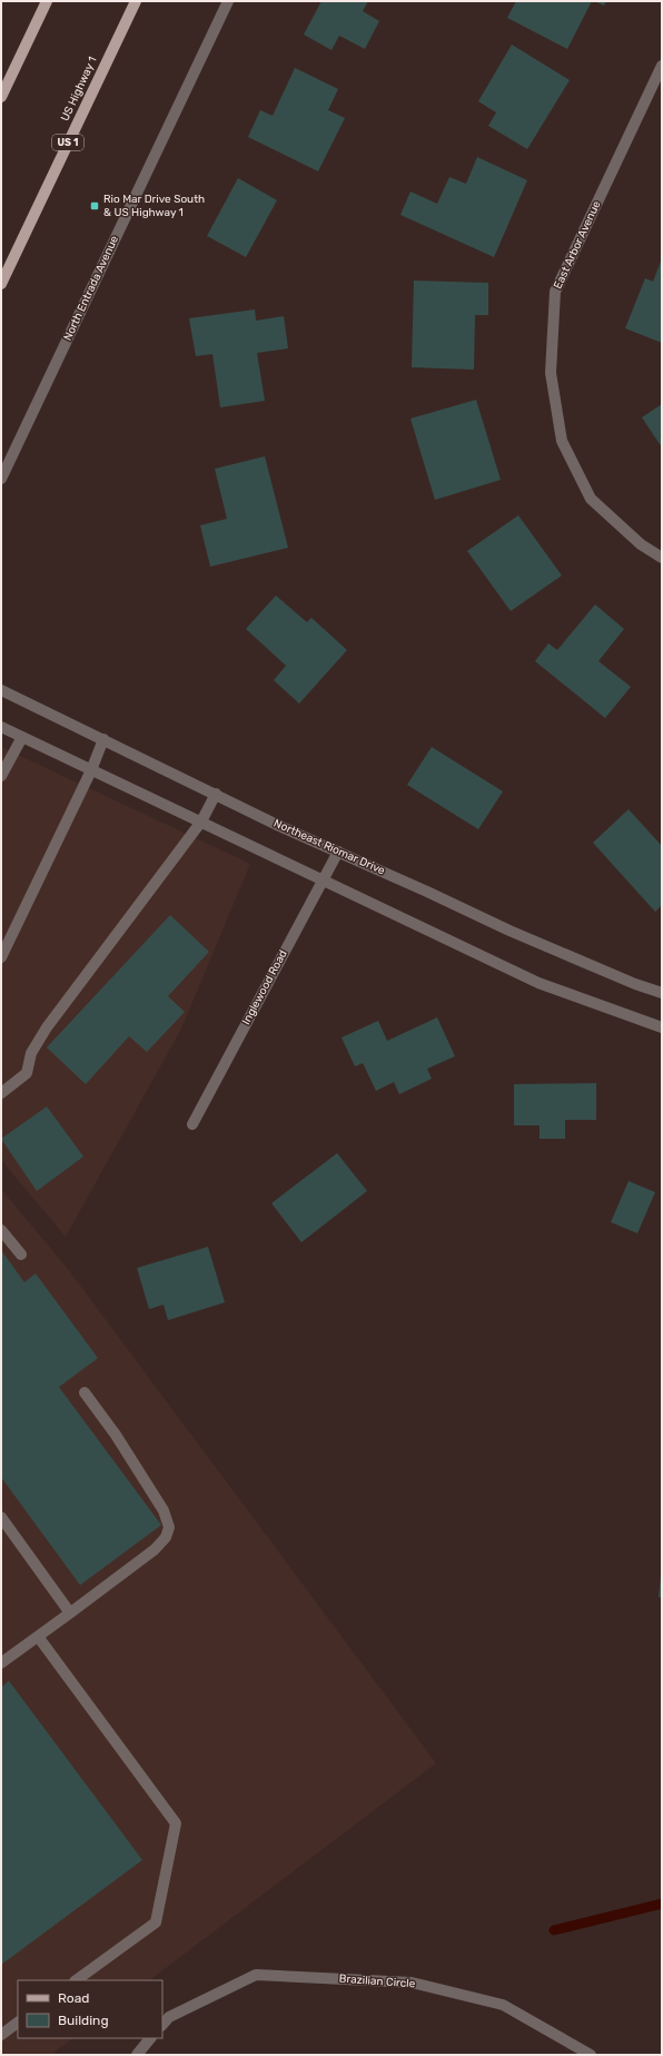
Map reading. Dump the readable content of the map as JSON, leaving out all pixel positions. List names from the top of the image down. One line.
{"streets":{"main road":["US Highway 1","US 1"],"street":["East Arbor Avenue","North Entrada Avenue","Northeast Riomar Drive","Inglewood Road","Brazilian Circle"]},"crossings":[["Northeast Riomar Drive","Inglewood Road"]],"places":{"transit":["Rio Mar Drive South & US Highway 1"]},"legend":["Road","Building"]}
